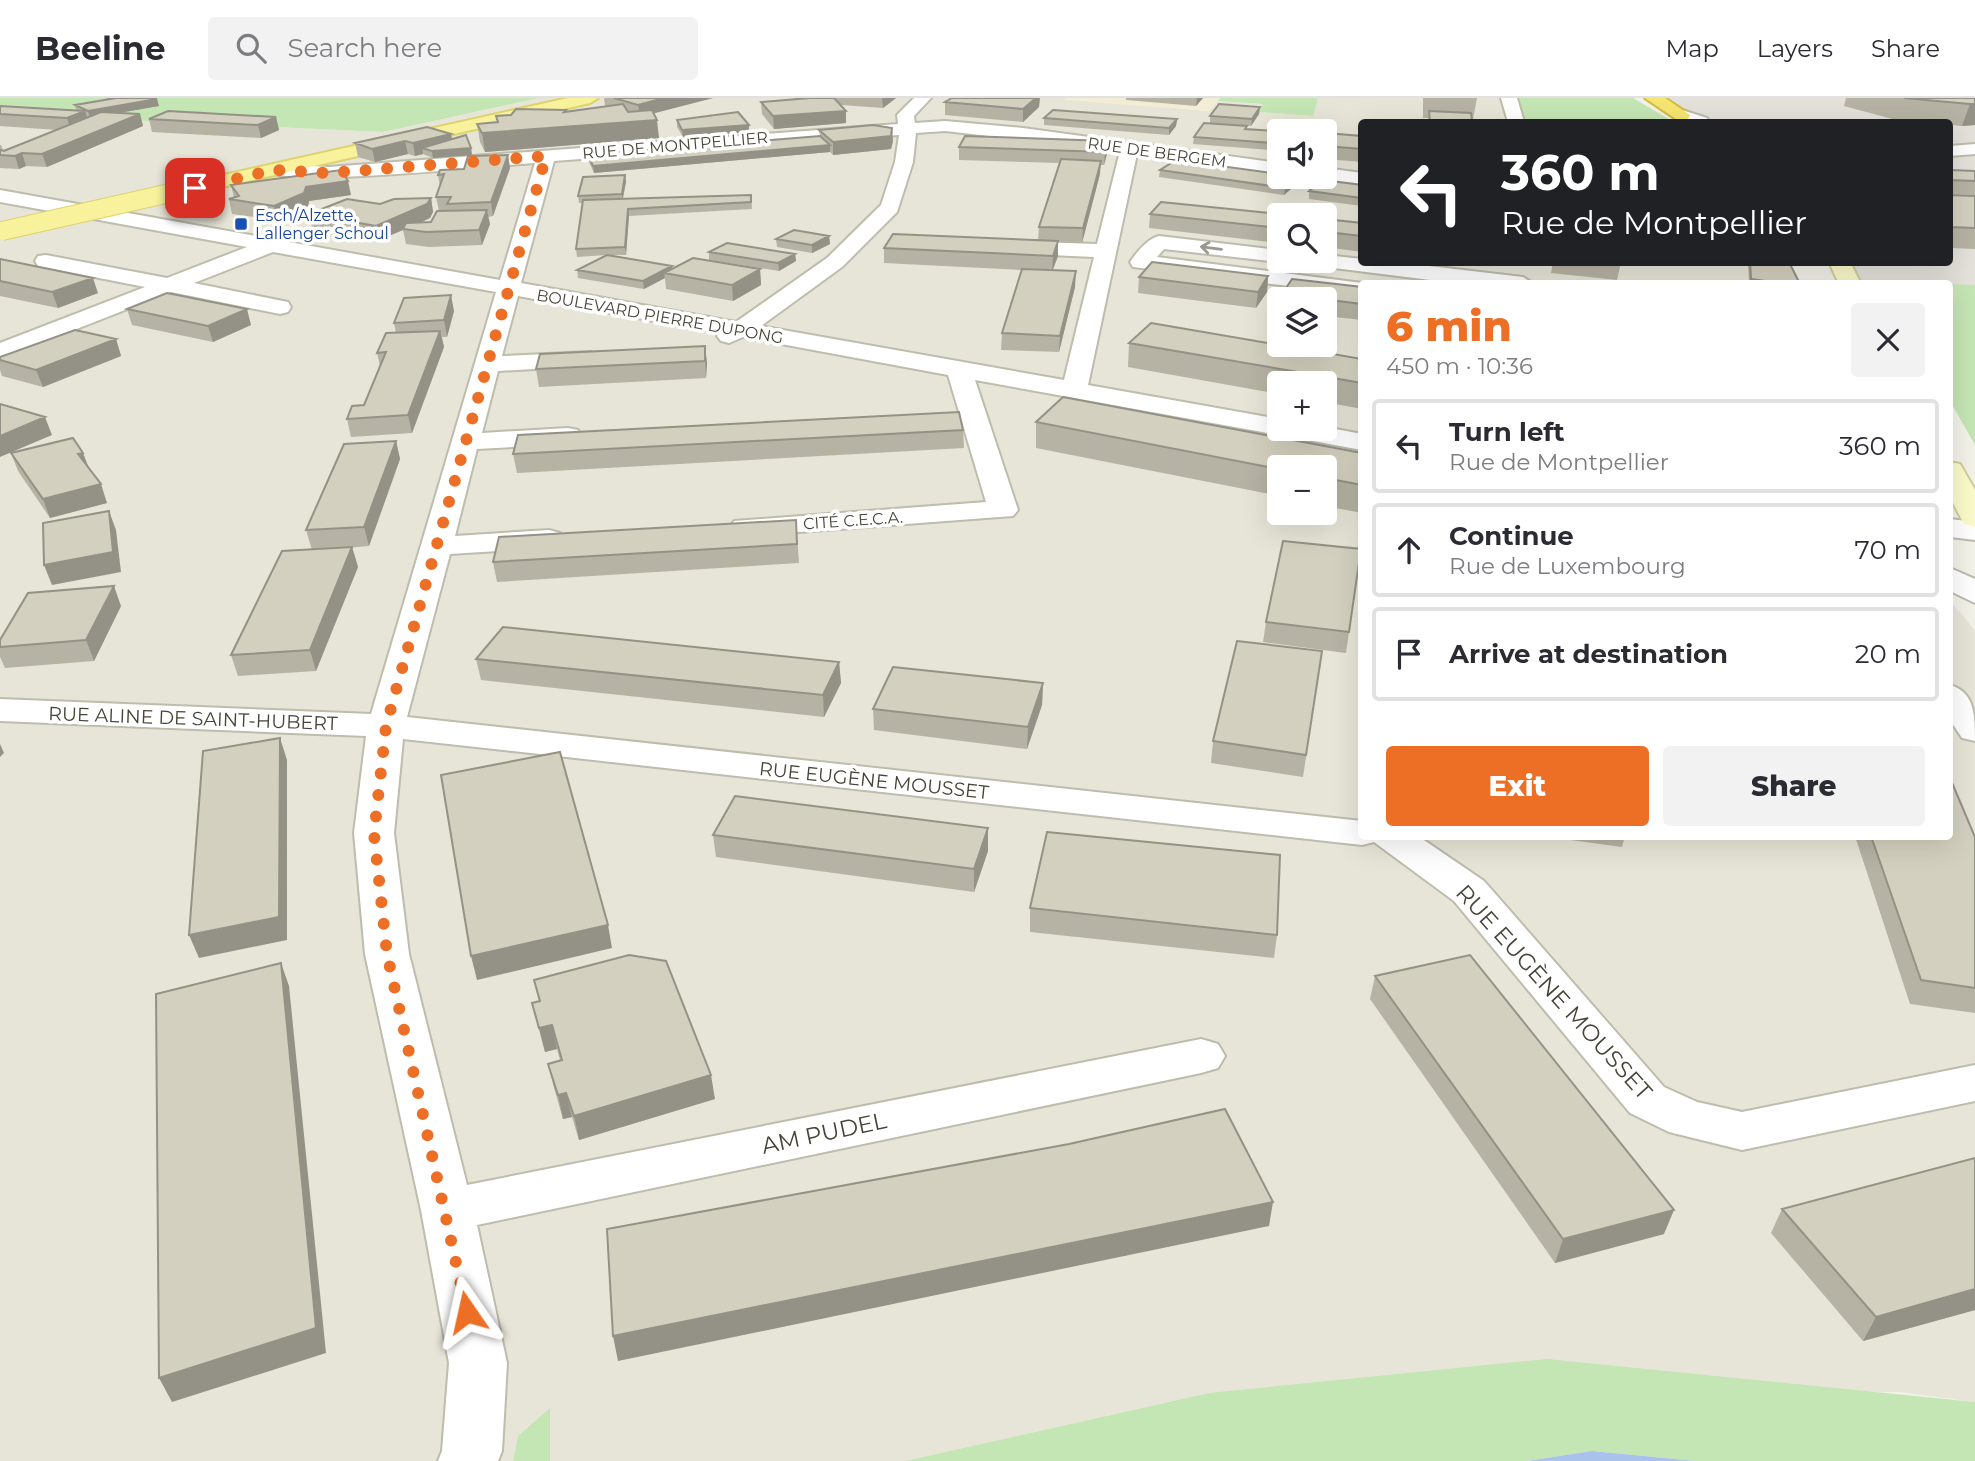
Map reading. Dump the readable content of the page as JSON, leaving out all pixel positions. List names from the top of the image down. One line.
{"streets":{"street":["RUE DE MONTPELLIER","RUE DE BERGEM","BOULEVARD PIERRE DUPONG","CITÉ C.E.C.A.","RUE ALINE DE SAINT-HUBERT","RUE EUGÈNE MOUSSET","AM PUDEL"]},"crossings":[["RUE DE MONTPELLIER","RUE DE BERGEM"],["BOULEVARD PIERRE DUPONG","CITÉ C.E.C.A."],["RUE ALINE DE SAINT-HUBERT","RUE EUGÈNE MOUSSET"]],"places":{"transit":["Esch/Alzette, Lallenger Schoul"]},"page":{"header":"Beeline","search":"Search here","nav":["Map","Layers","Share"],"map_buttons":["+","−"],"turn":["360 m","Rue de Montpellier"],"heading":["6 min","450 m · 10:36"],"list":[{"name":"Turn left","note":"Rue de Montpellier","value":"360 m"},{"name":"Continue","note":"Rue de Luxembourg","value":"70 m"},{"name":"Arrive at destination","value":"20 m"}],"buttons":["Exit","Share"]}}
